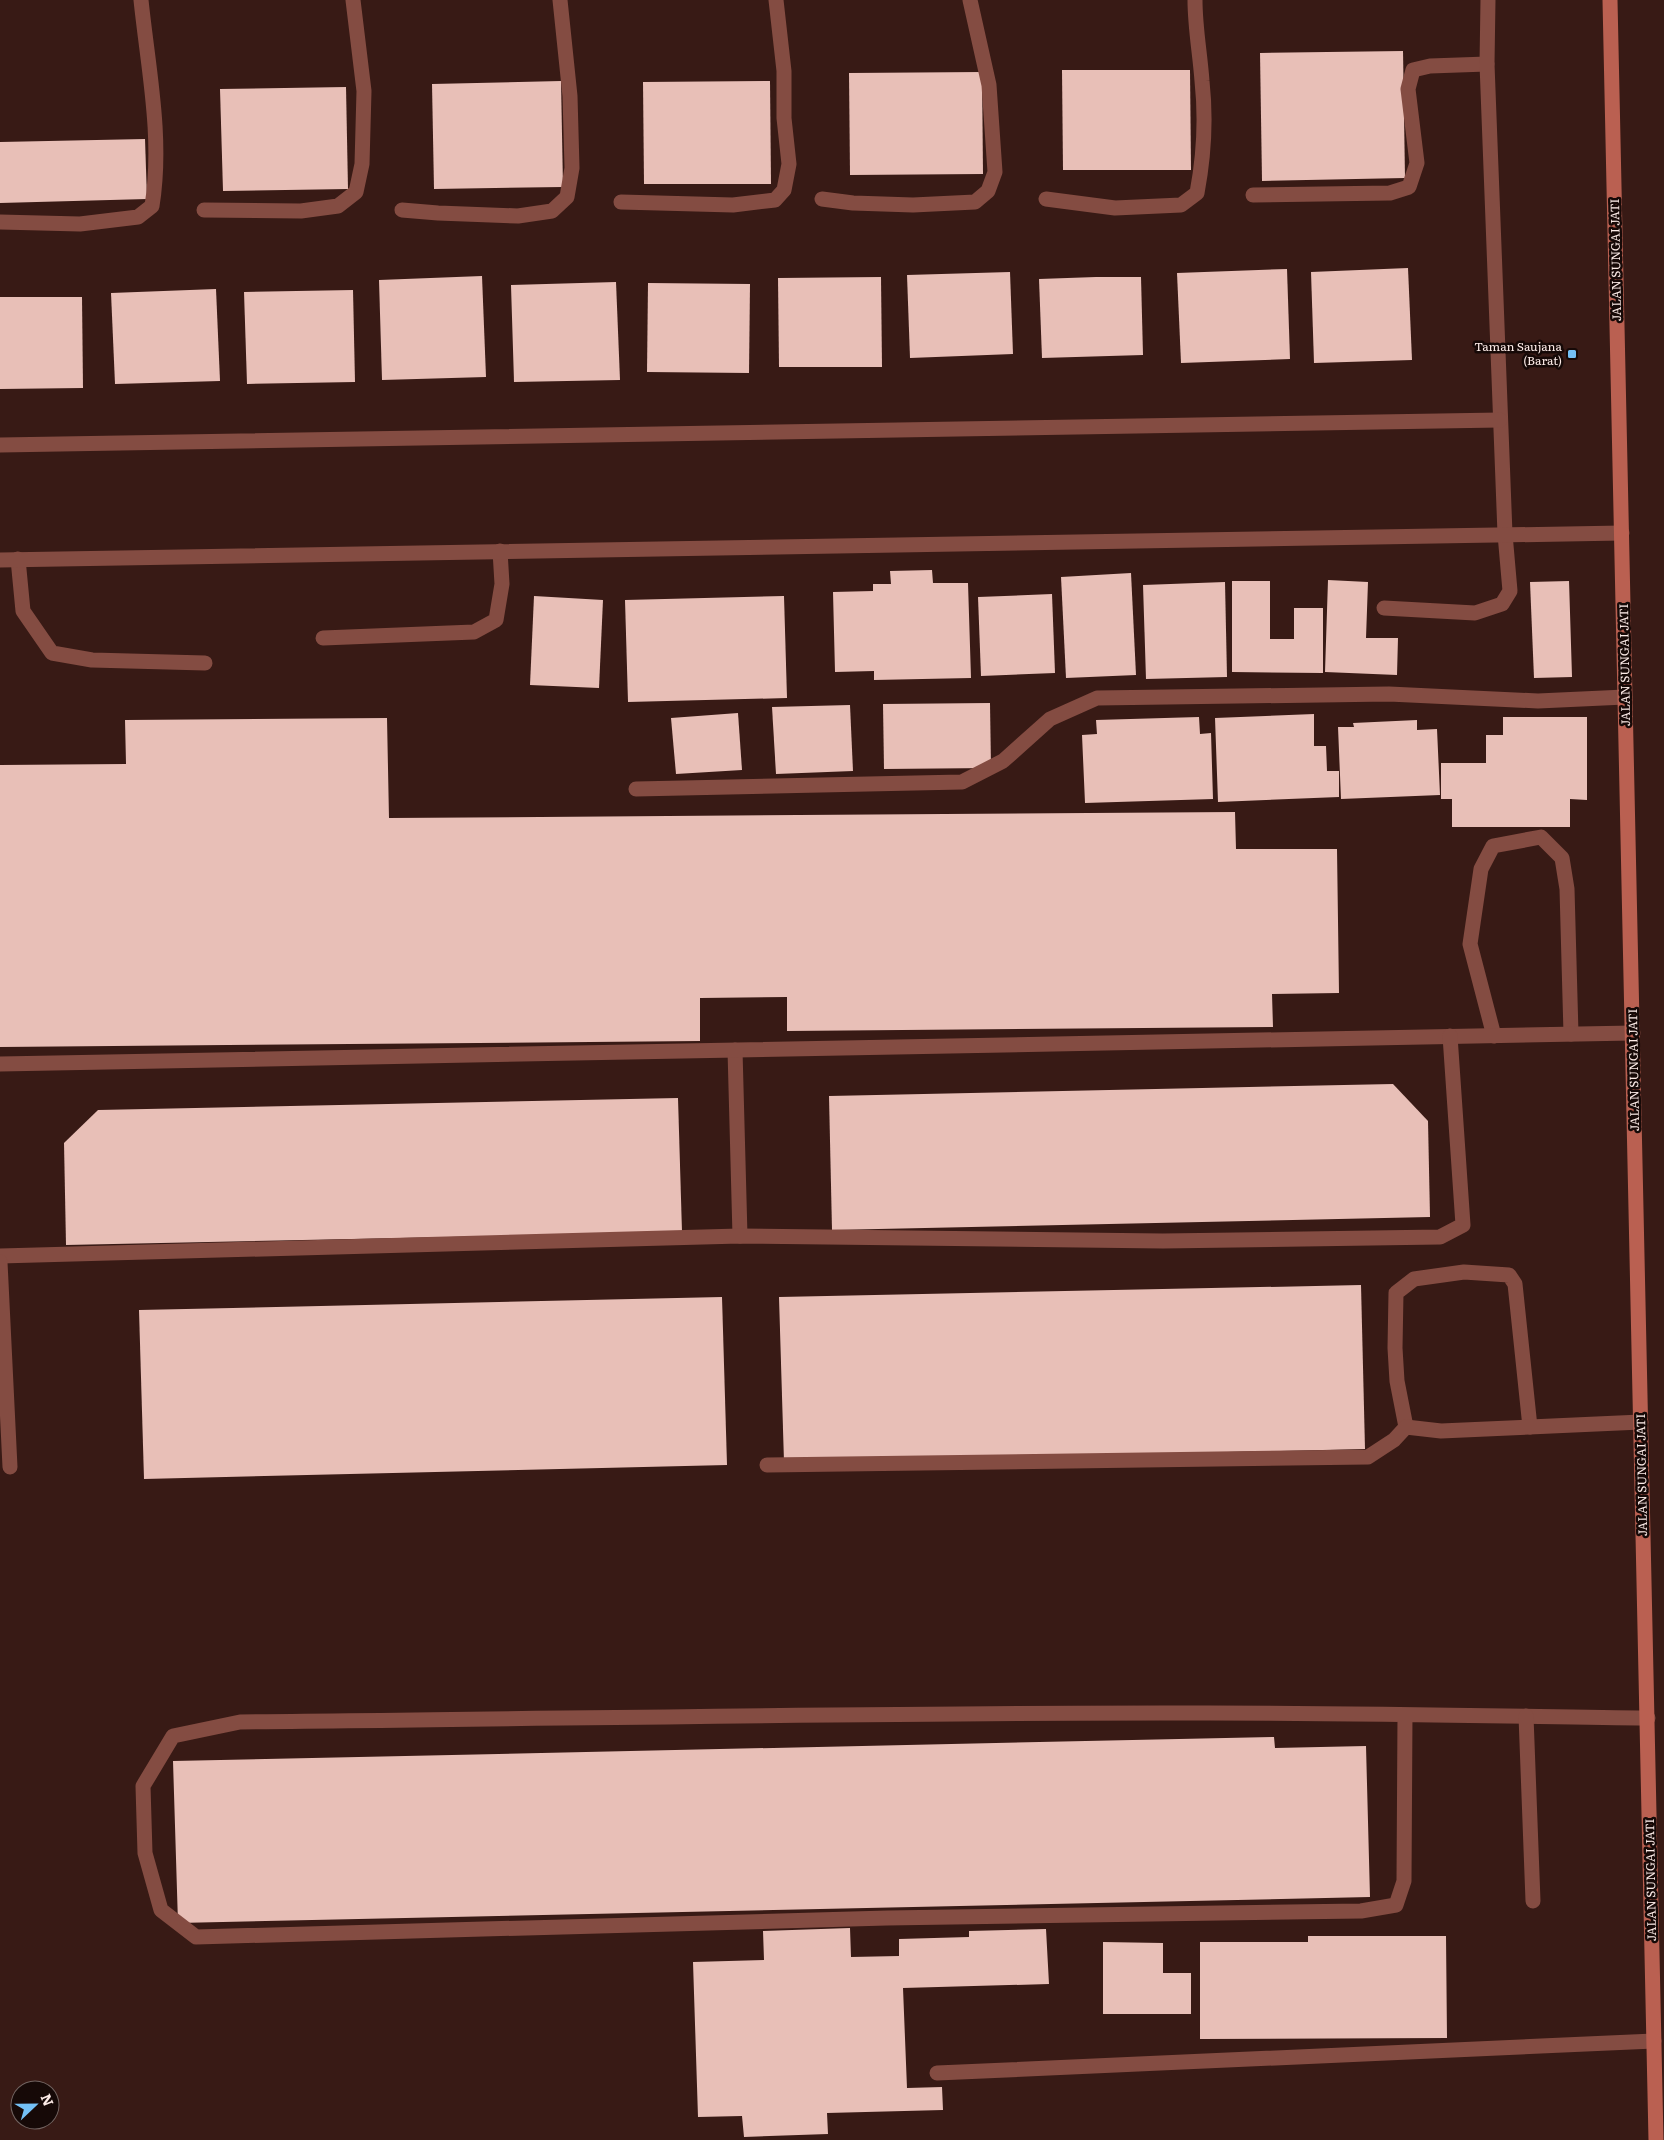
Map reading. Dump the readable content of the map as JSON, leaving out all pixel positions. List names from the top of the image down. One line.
{"streets":{"main road":["JALAN SUNGAI JATI"]},"places":{"transit":["Taman Saujana (Barat)"]},"north":"right"}
